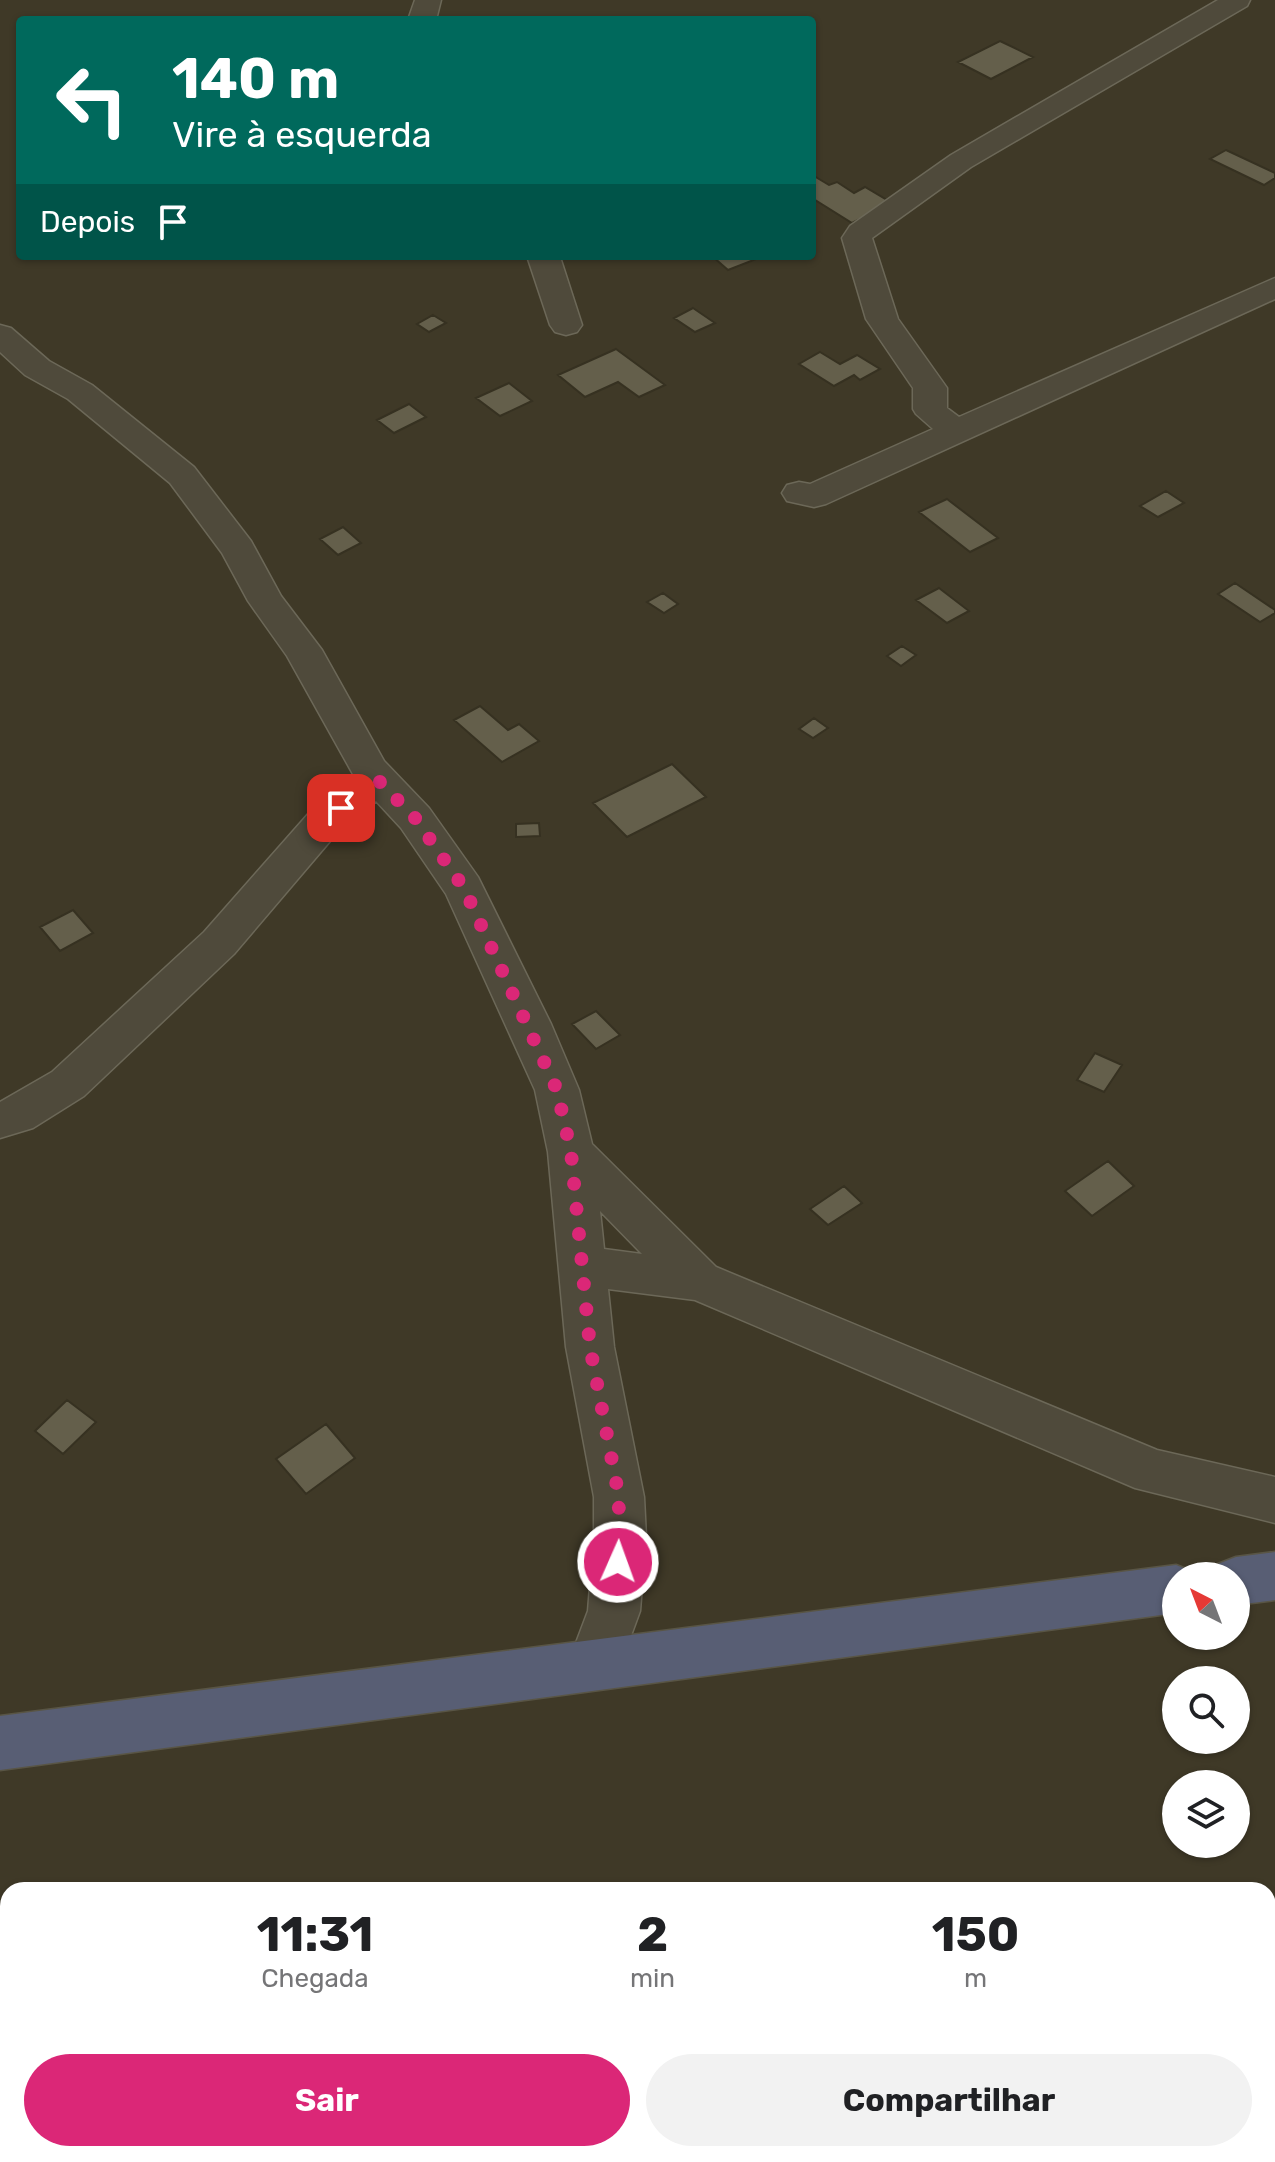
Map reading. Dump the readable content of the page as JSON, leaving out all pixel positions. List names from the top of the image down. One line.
{"north":"top left","page":{"turn":["140 m","Vire à esquerda"],"then":"Depois","eta":["11:31","Chegada","2","min","150","m"],"buttons":["Sair","Compartilhar"]}}
